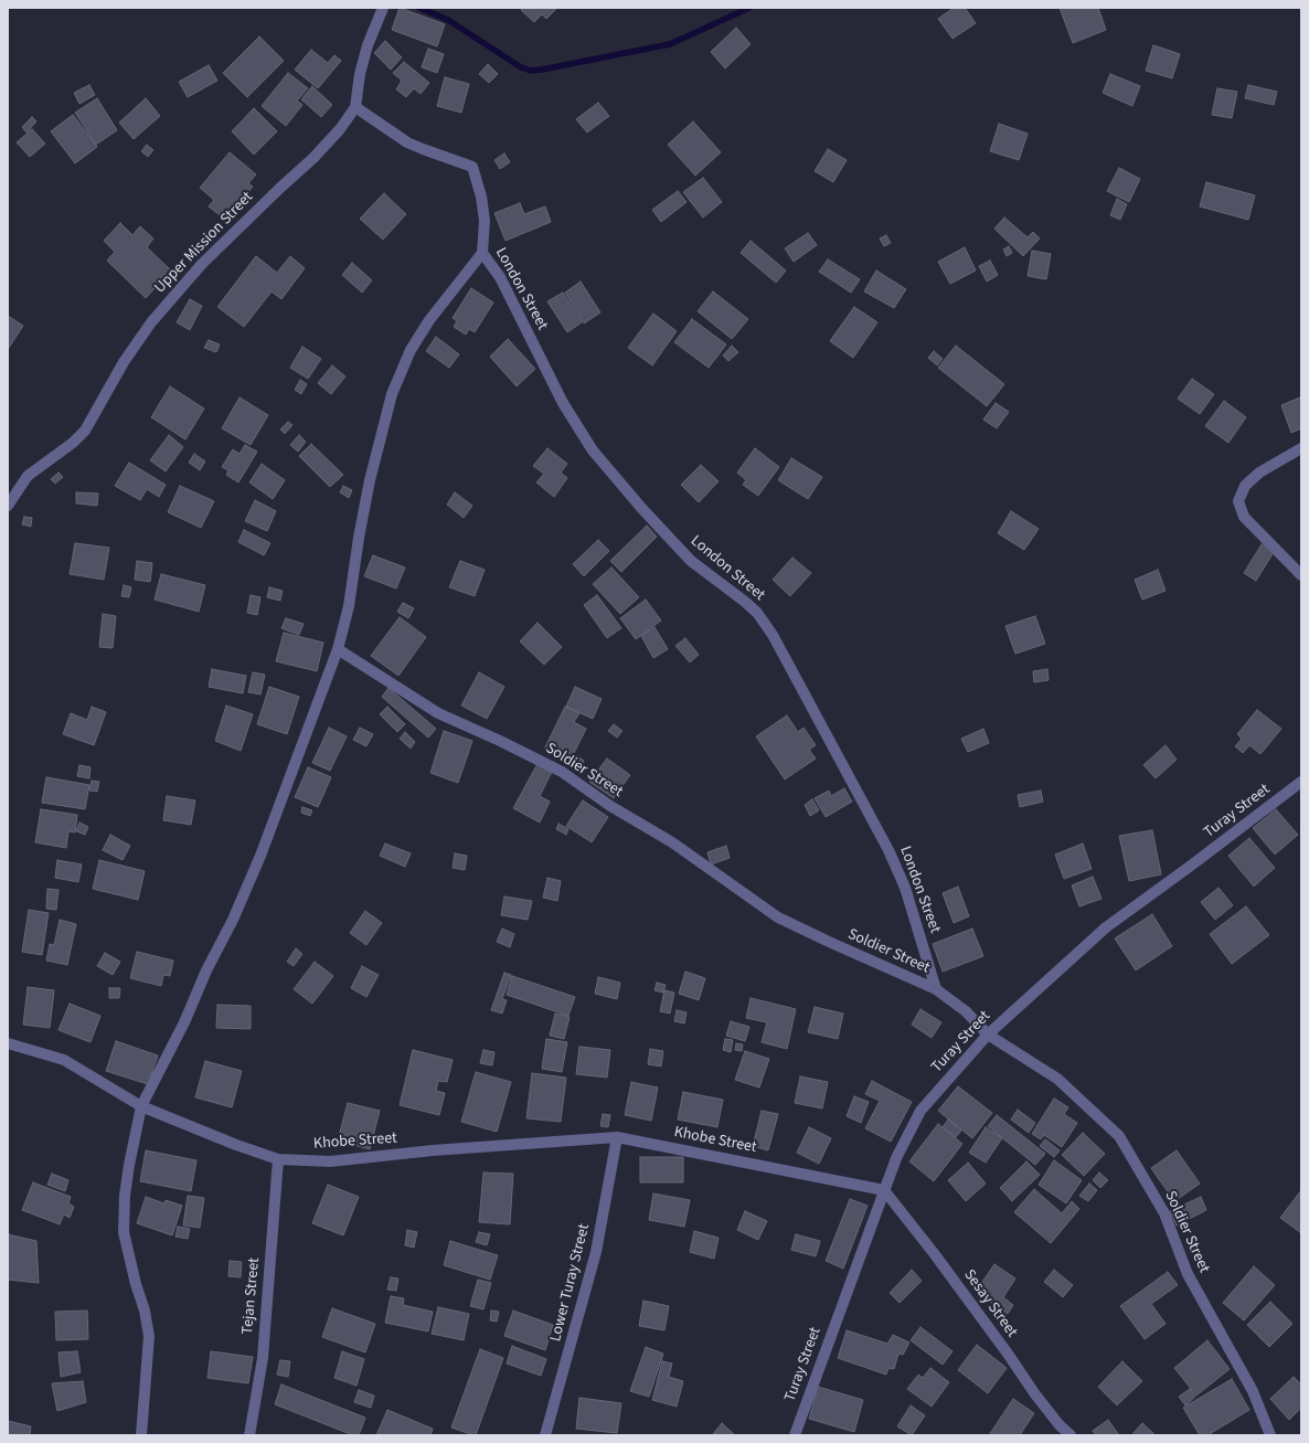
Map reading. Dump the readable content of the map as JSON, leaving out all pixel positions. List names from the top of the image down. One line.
{"streets":{"street":["Upper Mission Street","London Street","Soldier Street","Turay Street","Khobe Street","Lower Turay Street","Tejan Street","Sesay Street"]},"crossings":[["Upper Mission Street","London Street"],["London Street","Soldier Street"],["Soldier Street","Turay Street"],["Turay Street","Khobe Street"],["Turay Street","Sesay Street"],["Khobe Street","Lower Turay Street"],["Khobe Street","Tejan Street"],["Khobe Street","Sesay Street"]]}
